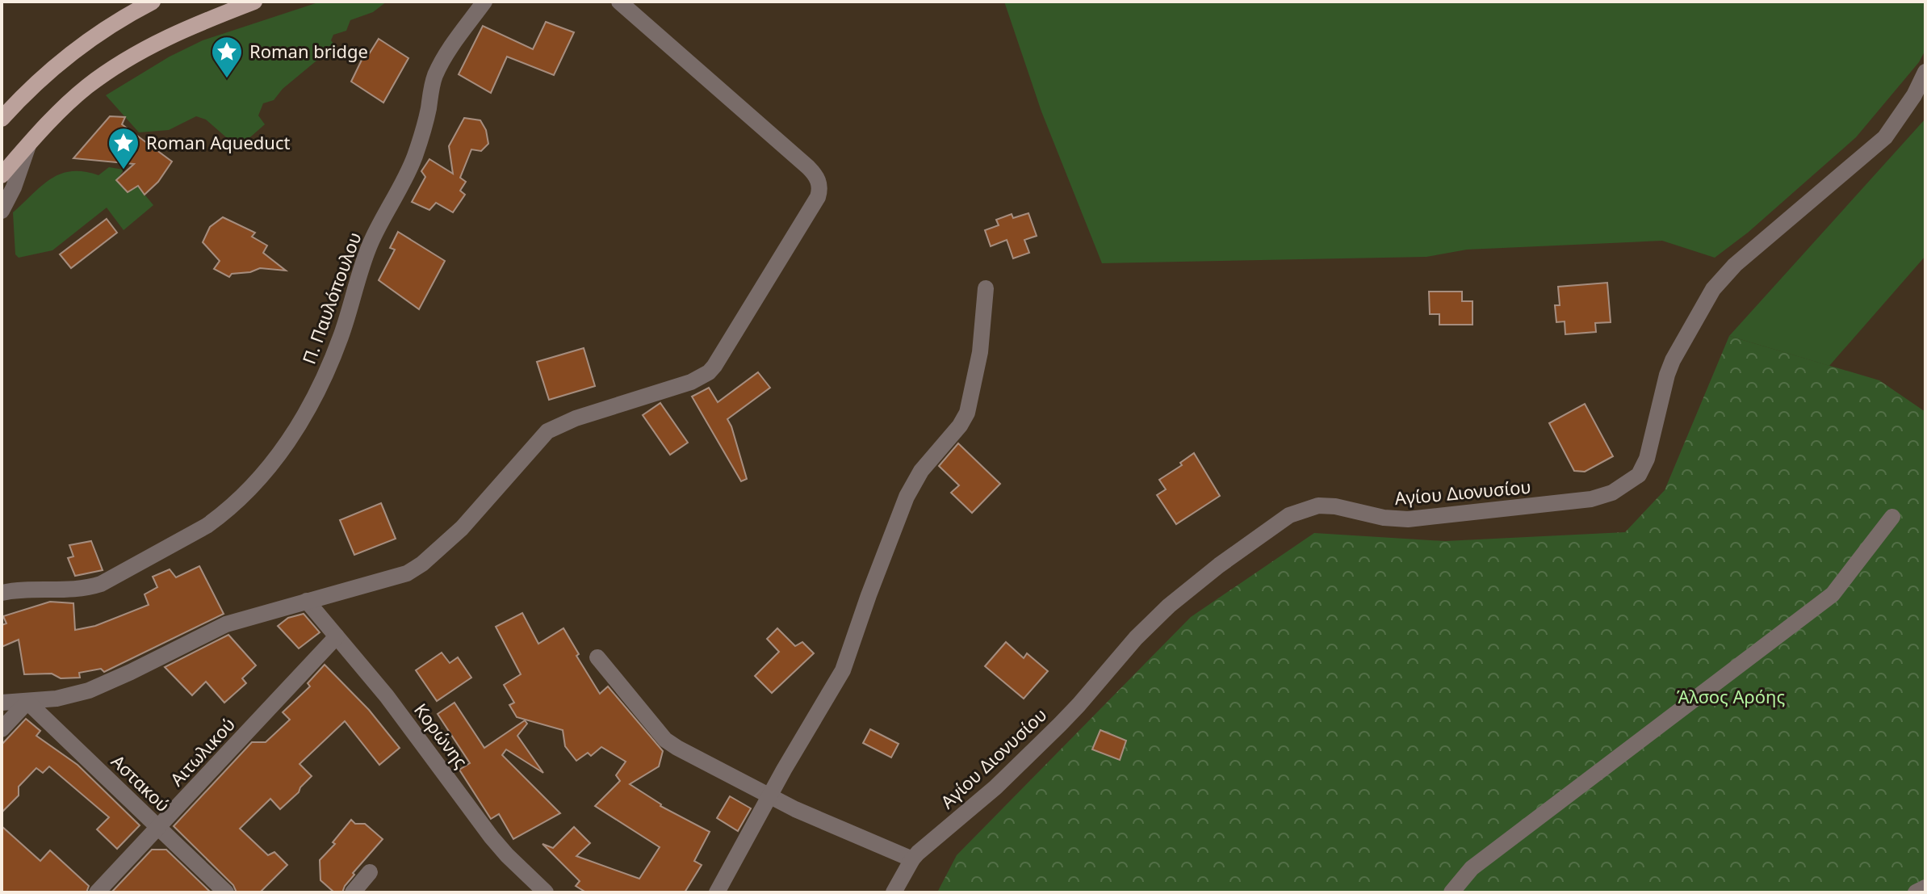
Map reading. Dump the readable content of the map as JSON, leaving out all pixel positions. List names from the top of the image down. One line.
{"streets":{"street":["Π. Παυλόπουλου","Αγίου Διονυσίου","Κορώνης","Αιτωλικού","Αστακού"]},"crossings":[["Κορώνης","Αιτωλικού"],["Αιτωλικού","Αστακού"]],"parks":["Άλσος Αρόης"],"places":{"place":["Roman bridge","Roman Aqueduct"]}}
